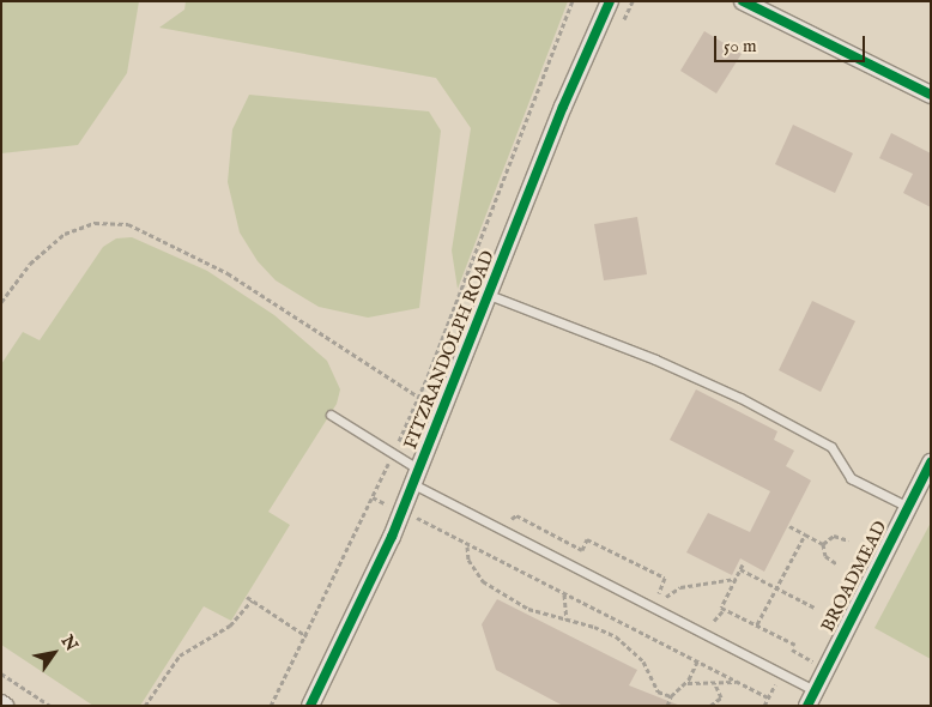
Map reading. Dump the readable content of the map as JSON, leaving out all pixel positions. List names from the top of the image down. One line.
{"streets":{"street":["FITZRANDOLPH ROAD","BROADMEAD"]},"scale_bar":"50 m","north":"top right"}
